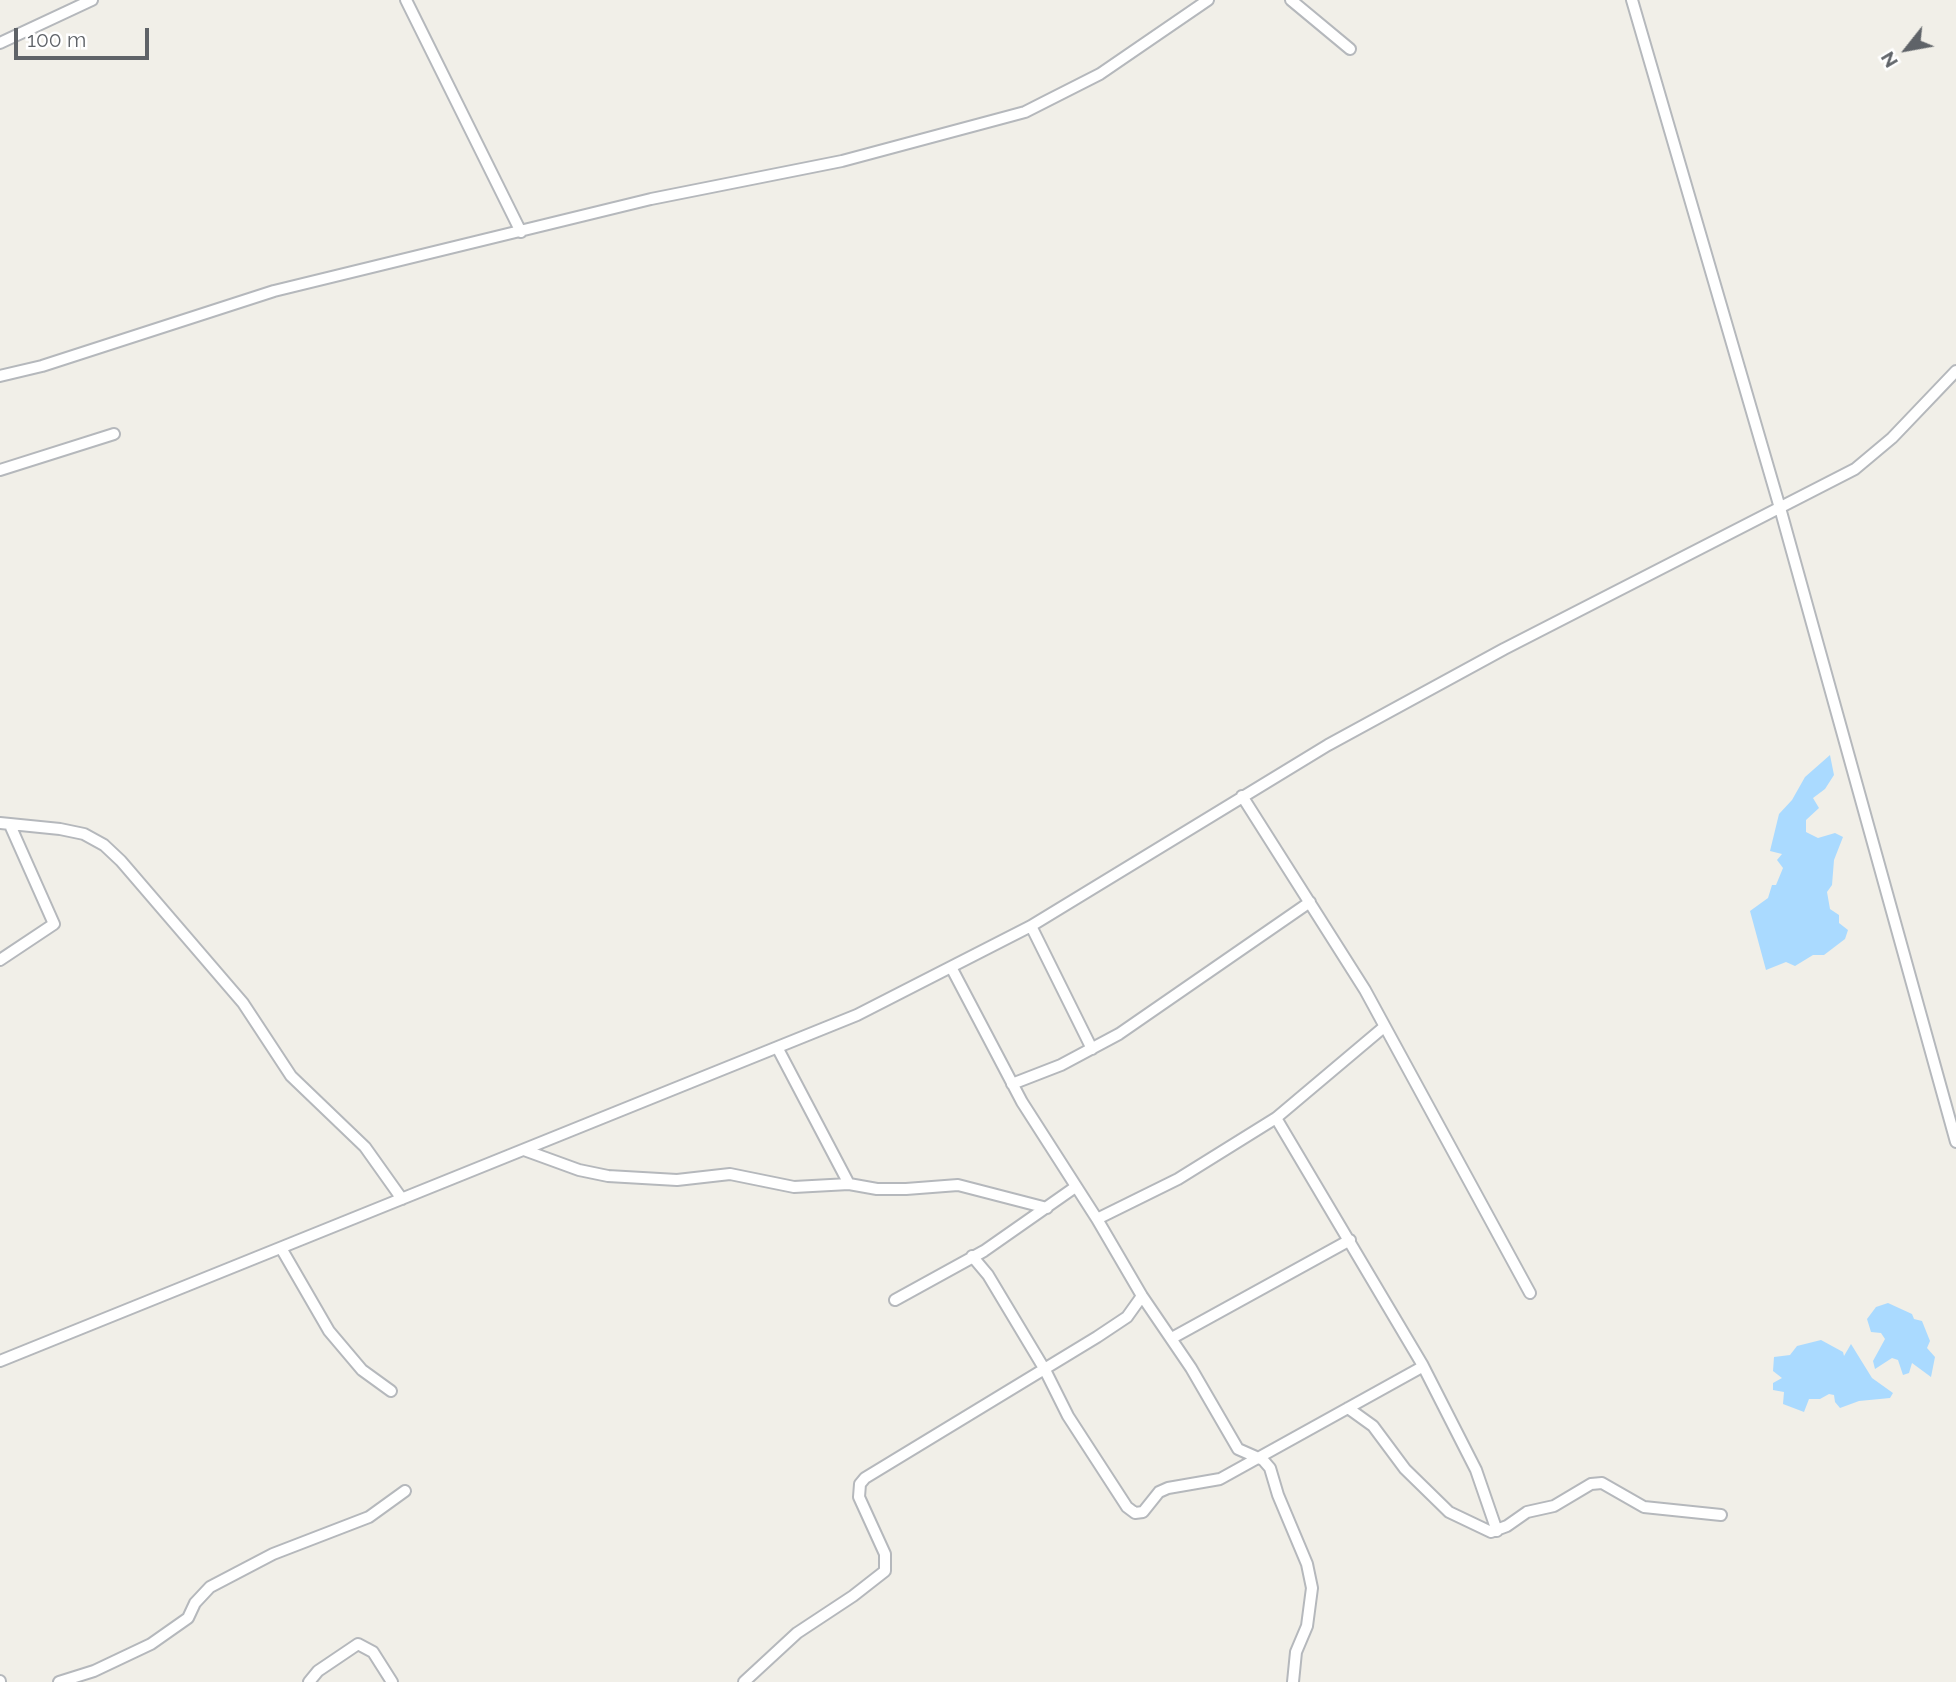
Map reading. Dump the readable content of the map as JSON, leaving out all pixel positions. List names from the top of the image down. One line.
{"scale_bar":"100 m","north":"bottom left"}
